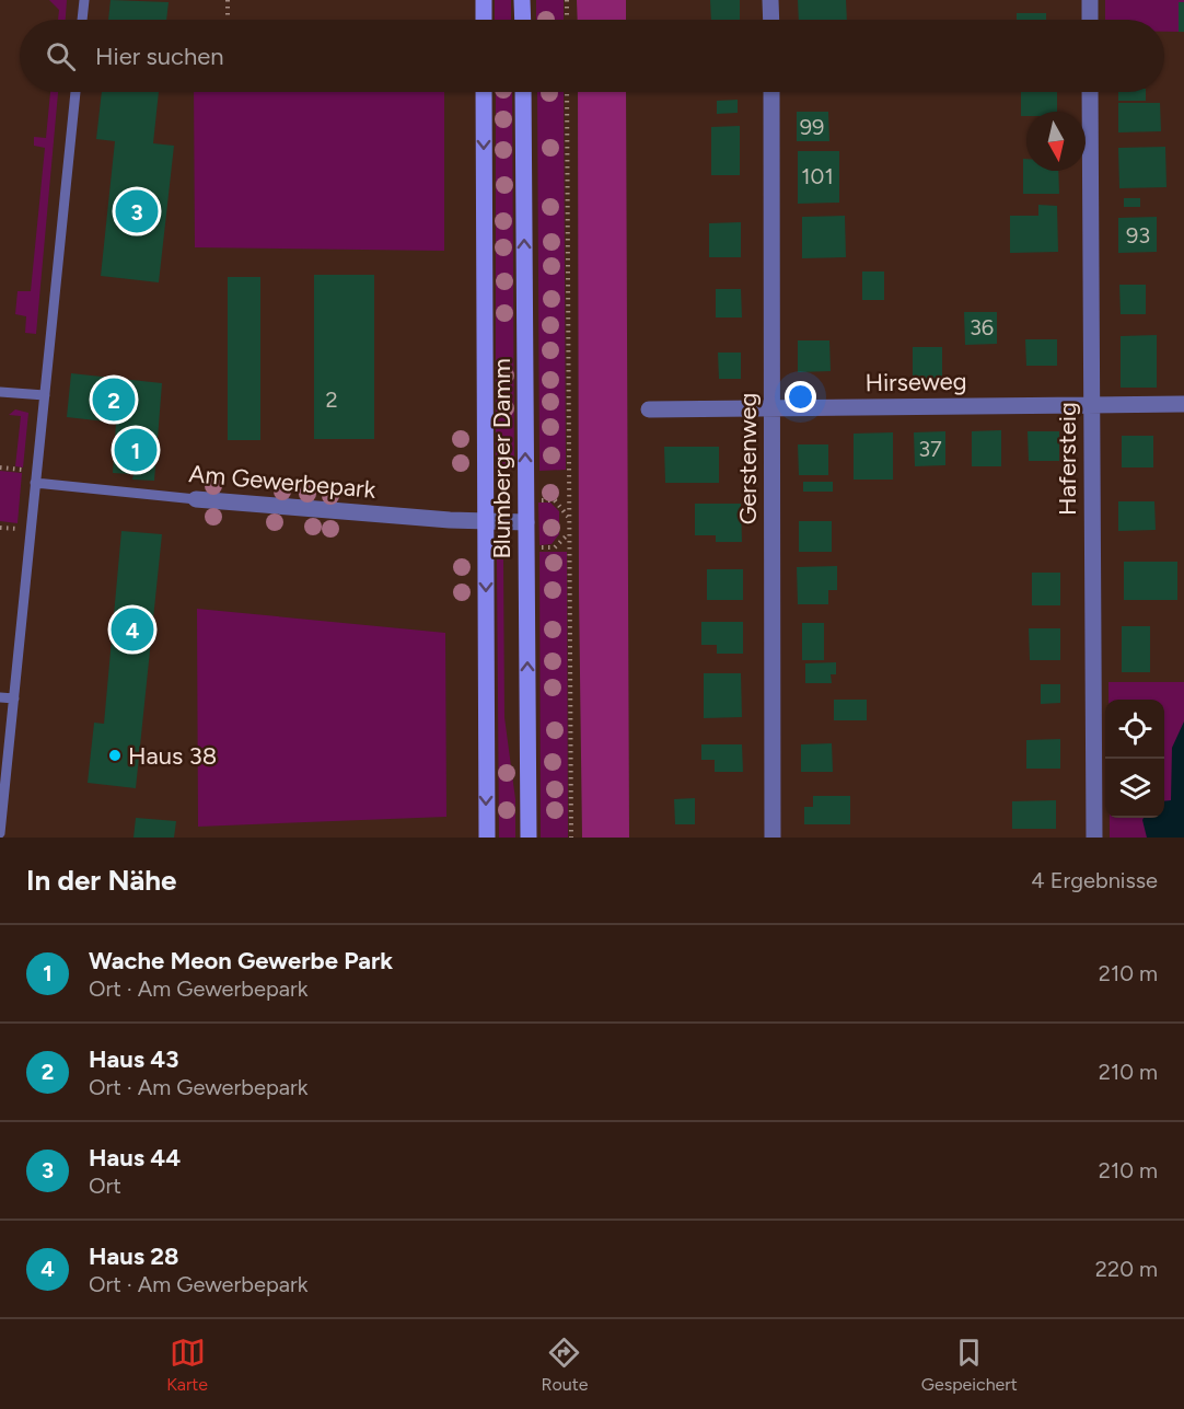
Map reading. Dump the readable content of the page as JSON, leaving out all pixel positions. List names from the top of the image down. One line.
{"streets":{"main road":["Blumberger Damm"],"street":["Hirseweg","Gerstenweg","Hafersteig","Am Gewerbepark"]},"crossings":[["Hirseweg","Gerstenweg"],["Hirseweg","Hafersteig"],["Blumberger Damm","Am Gewerbepark"]],"places":["Haus 38"],"house_numbers":["99","101","93","36","2","37"],"north":"bottom","page":{"search":"Hier suchen","pins":["3","2","1","4"],"heading":["In der Nähe","4 Ergebnisse"],"list":[{"mark":"1","name":"Wache Meon Gewerbe Park","note":"Ort · Am Gewerbepark","value":"210 m"},{"mark":"2","name":"Haus 43","note":"Ort · Am Gewerbepark","value":"210 m"},{"mark":"3","name":"Haus 44","note":"Ort","value":"210 m"},{"mark":"4","name":"Haus 28","note":"Ort · Am Gewerbepark","value":"220 m"}],"nav":["Karte","Route","Gespeichert"]}}
